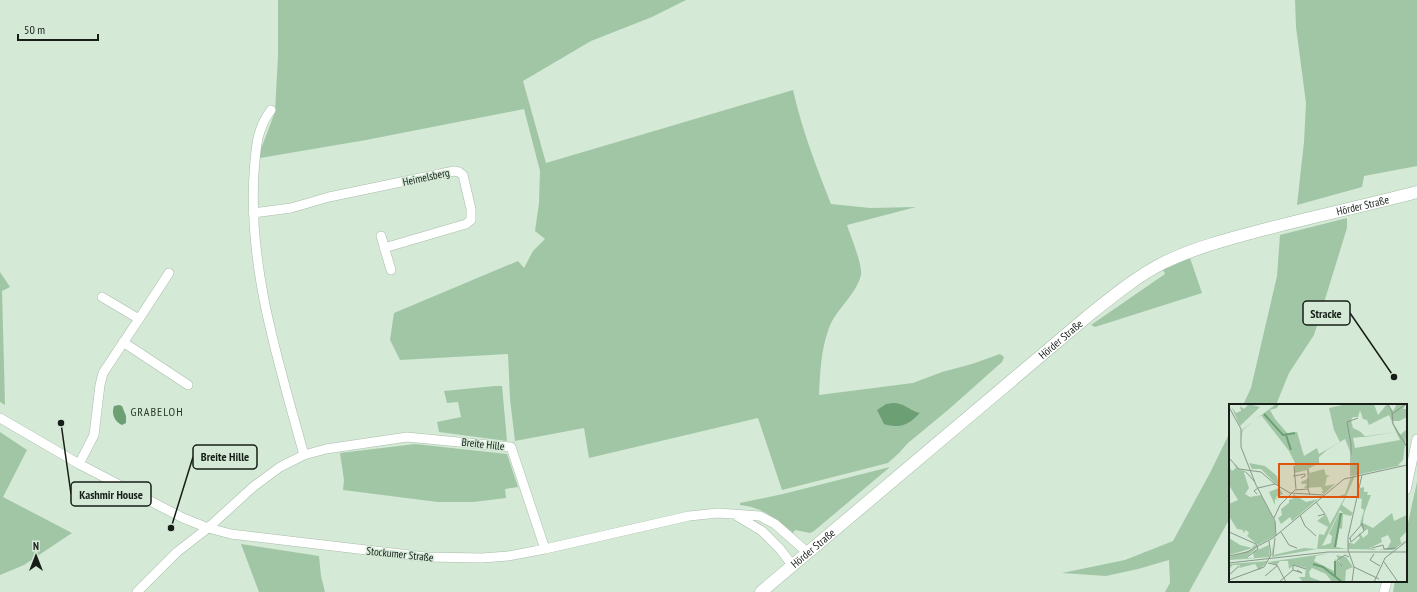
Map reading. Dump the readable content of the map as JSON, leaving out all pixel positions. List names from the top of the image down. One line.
{"streets":{"main road":["Hörder Straße"],"street":["Heimelsberg","Breite Hille","Stockumer Straße"]},"crossings":[["Hörder Straße","Stockumer Straße"],["Breite Hille","Stockumer Straße"]],"districts":["GRABELOH"],"places":["Stracke","Kashmir House","Breite Hille"],"scale_bar":"50 m","north":"top"}
